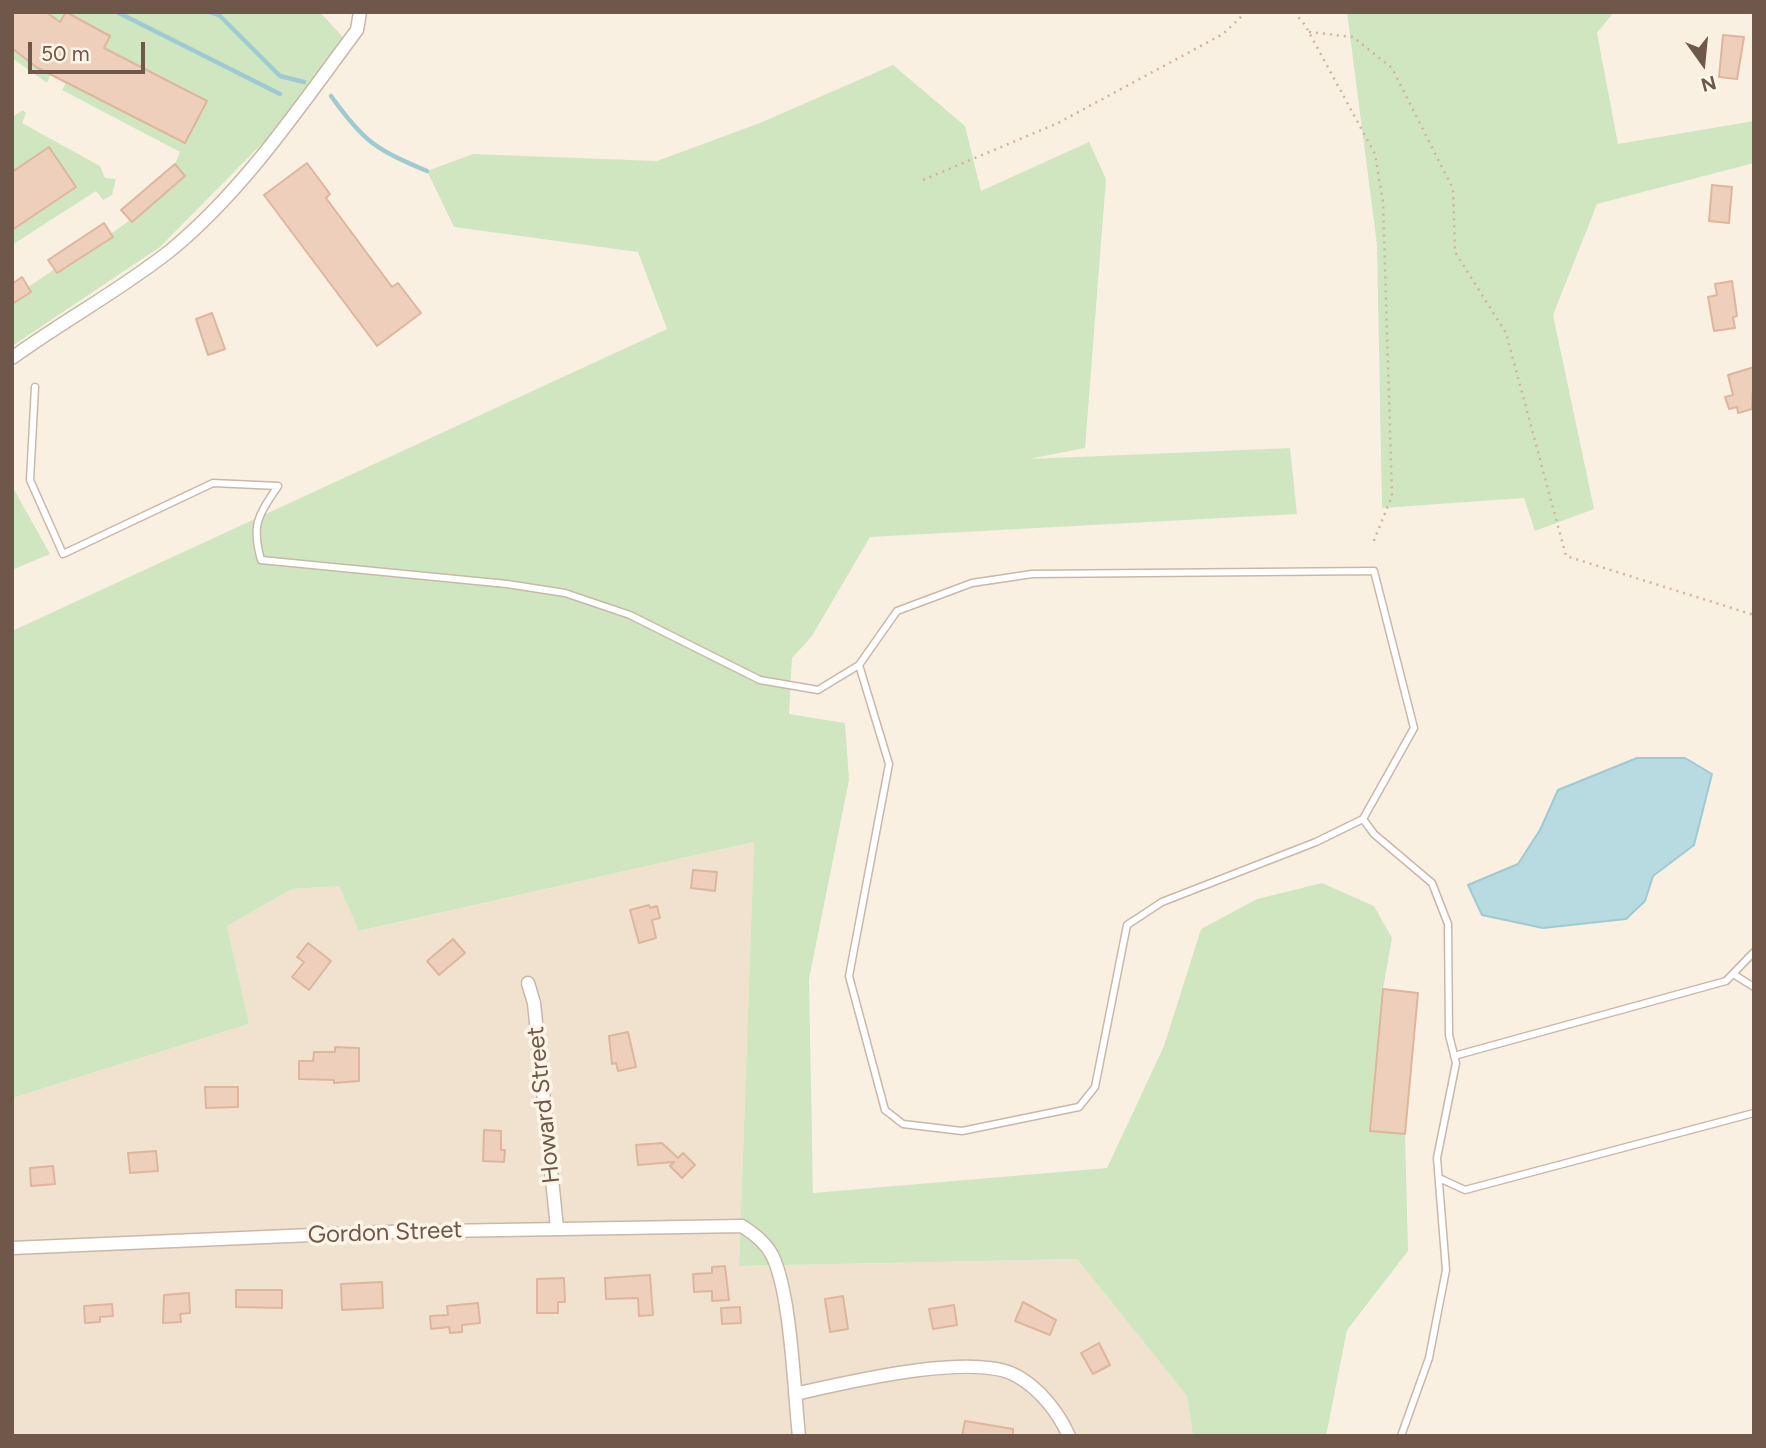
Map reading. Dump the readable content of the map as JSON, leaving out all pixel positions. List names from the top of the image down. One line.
{"streets":{"street":["Howard Street","Gordon Street"]},"crossings":[["Howard Street","Gordon Street"]],"scale_bar":"50 m","north":"bottom"}
